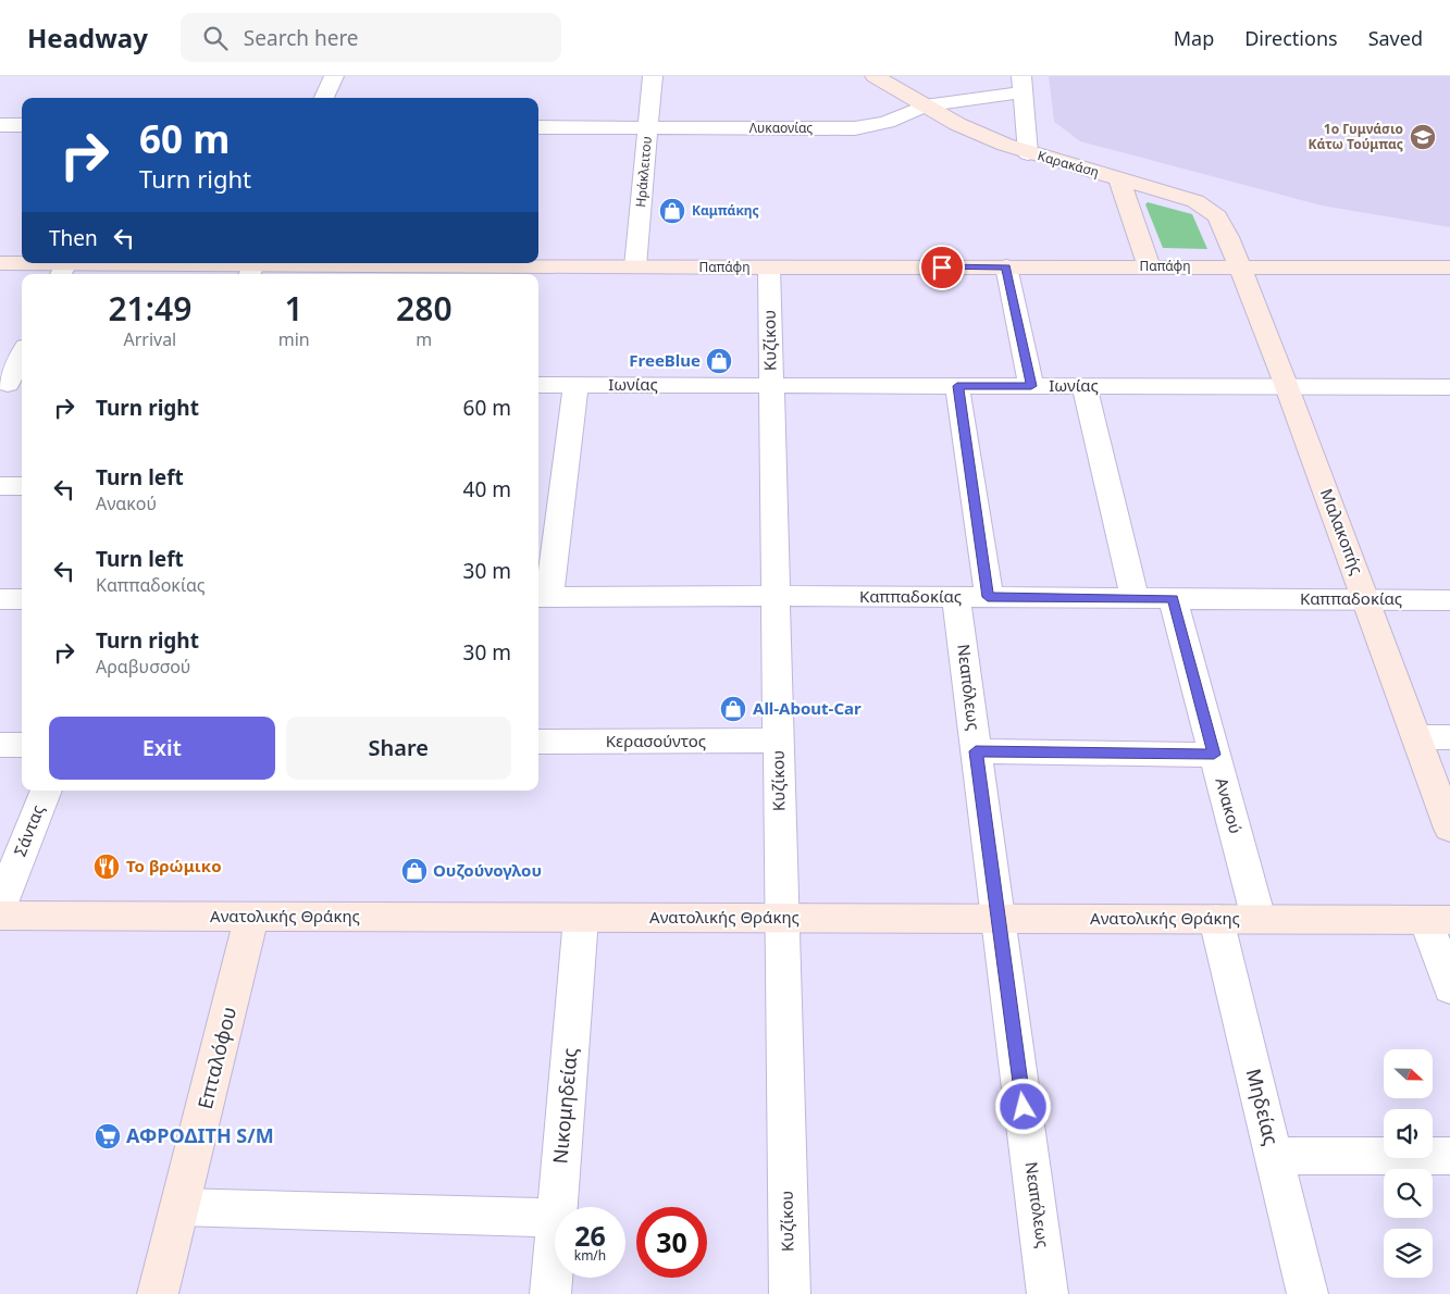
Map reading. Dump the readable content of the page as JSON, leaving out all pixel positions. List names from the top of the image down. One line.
{"streets":{"street":["Λυκαονίας","Καρακάση","Ηράκλειτου","Παπάφη","Κυζίκου","Ιωνίας","Μαλακοπής","Καππαδοκίας","Νεαπόλεως","Κερασούντος","Ανακού","Σάντας","Ανατολικής Θράκης","Επταλόφου","Νικομηδείας","Μηδείας"]},"crossings":[["Λυκαονίας","Καρακάση"],["Λυκαονίας","Ηράκλειτου"],["Καρακάση","Παπάφη"],["Καρακάση","Μαλακοπής"],["Ηράκλειτου","Παπάφη"],["Παπάφη","Κυζίκου"],["Παπάφη","Μαλακοπής"],["Κυζίκου","Ιωνίας"],["Κυζίκου","Καππαδοκίας"],["Κυζίκου","Κερασούντος"],["Κυζίκου","Ανατολικής Θράκης"],["Ιωνίας","Μαλακοπής"],["Ιωνίας","Νεαπόλεως"],["Μαλακοπής","Καππαδοκίας"],["Καππαδοκίας","Νεαπόλεως"],["Καππαδοκίας","Ανακού"],["Νεαπόλεως","Ανατολικής Θράκης"],["Ανακού","Ανατολικής Θράκης"],["Ανατολικής Θράκης","Επταλόφου"],["Ανατολικής Θράκης","Νικομηδείας"],["Ανατολικής Θράκης","Μηδείας"]],"places":{"school or university":["1ο Γυμνάσιο Κάτω Τούμπας"],"shop":["Καμπάκης","FreeBlue","All-About-Car","Ουζούνογλου"],"restaurant":["Το βρώμικο"],"supermarket":["ΑΦΡΟΔΙΤΗ S/M"]},"north":"right","page":{"header":"Headway","search":"Search here","nav":["Map","Directions","Saved"],"turn":["60 m","Turn right"],"then":"Then","eta":["21:49","Arrival","1","min","280","m"],"list":[{"name":"Turn right","value":"60 m"},{"name":"Turn left","note":"Ανακού","value":"40 m"},{"name":"Turn left","note":"Καππαδοκίας","value":"30 m"},{"name":"Turn right","note":"Αραβυσσού","value":"30 m"}],"buttons":["Exit","Share"],"speed":"26 km/h","limit":"30"}}
